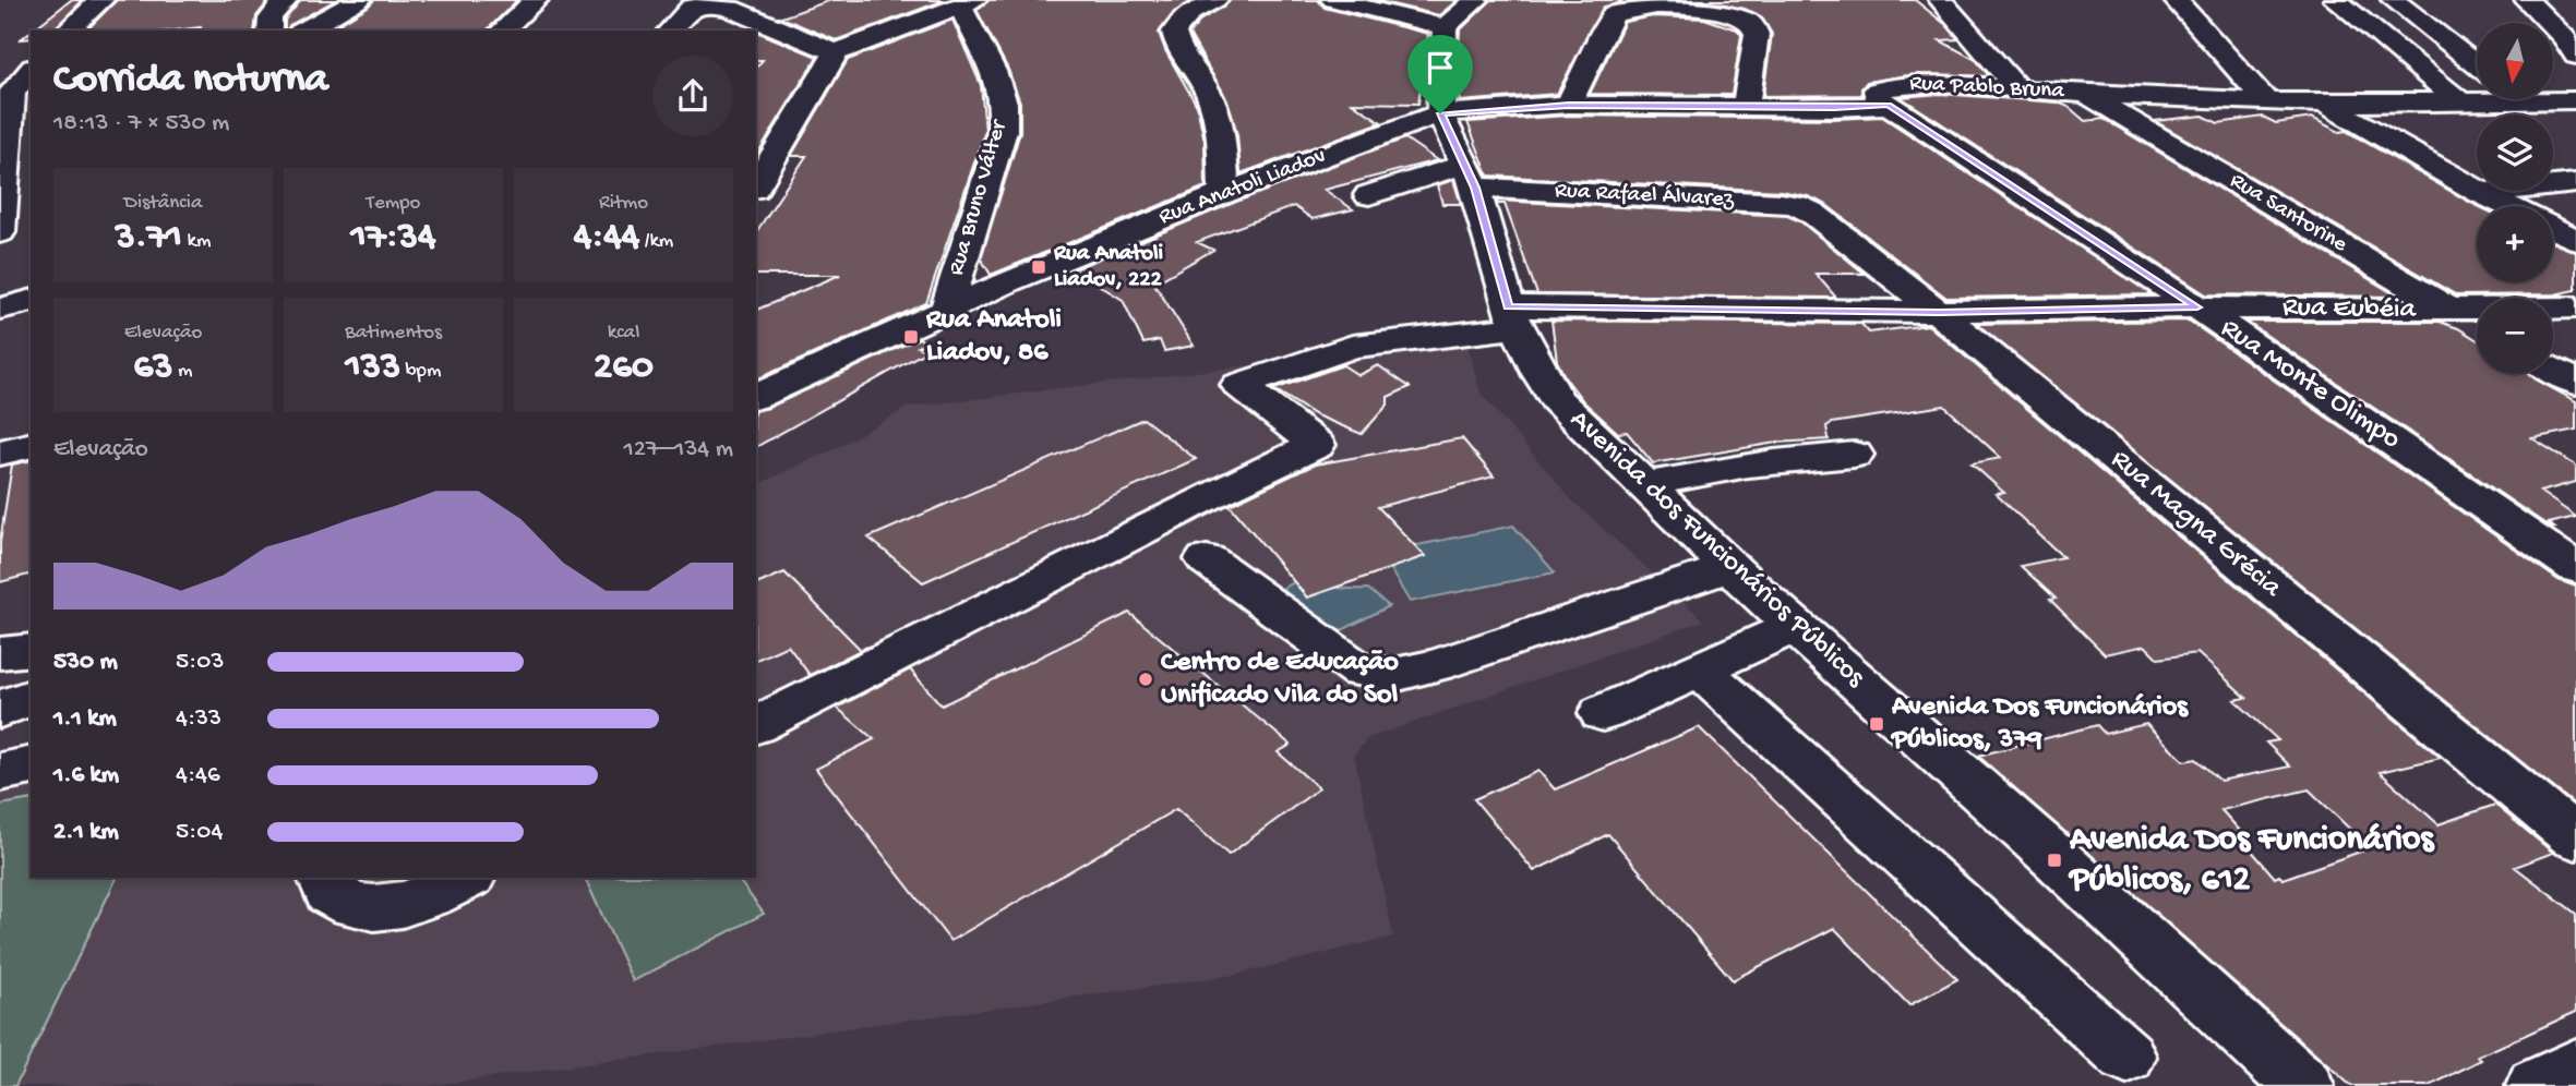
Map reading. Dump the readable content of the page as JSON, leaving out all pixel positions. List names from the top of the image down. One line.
{"streets":{"street":["Rua Pablo Bruna","Rua Anatoli Liadov","Rua Rafael Álvarez","Rua Bruno Válter","Rua Santorine","Rua Eubéia","Rua Monte Olimpo","Rua Magna Grécia","Avenida dos Funcionários Públicos"]},"crossings":[["Rua Pablo Bruna","Rua Anatoli Liadov"],["Rua Pablo Bruna","Rua Santorine"],["Rua Pablo Bruna","Rua Monte Olimpo"],["Rua Pablo Bruna","Avenida dos Funcionários Públicos"],["Rua Anatoli Liadov","Rua Bruno Válter"],["Rua Anatoli Liadov","Avenida dos Funcionários Públicos"],["Rua Rafael Álvarez","Rua Magna Grécia"],["Rua Rafael Álvarez","Avenida dos Funcionários Públicos"],["Rua Santorine","Rua Eubéia"],["Rua Eubéia","Rua Monte Olimpo"],["Rua Eubéia","Rua Magna Grécia"],["Rua Eubéia","Avenida dos Funcionários Públicos"]],"places":{"transit":["Rua Anatoli Liadov, 222","Rua Anatoli Liadov, 86","Avenida Dos Funcionários Públicos, 379","Avenida Dos Funcionários Públicos, 612"],"other":["Centro de Educação Unificado Vila do Sol"]},"north":"bottom","page":{"map_buttons":["+","−"],"heading":["Corrida noturna","18:13 · 7 × 530 m"],"stats":[["Distância","3.71 km"],["Tempo","17:34"],["Ritmo","4:44 /km"],["Elevação","63 m"],["Batimentos","133 bpm"],["kcal","260"]],"chart":["Elevação","127–134 m"],"list":[{"name":"530 m","note":"5:03"},{"name":"1.1 km","note":"4:33"},{"name":"1.6 km","note":"4:46"},{"name":"2.1 km","note":"5:04"}]}}
